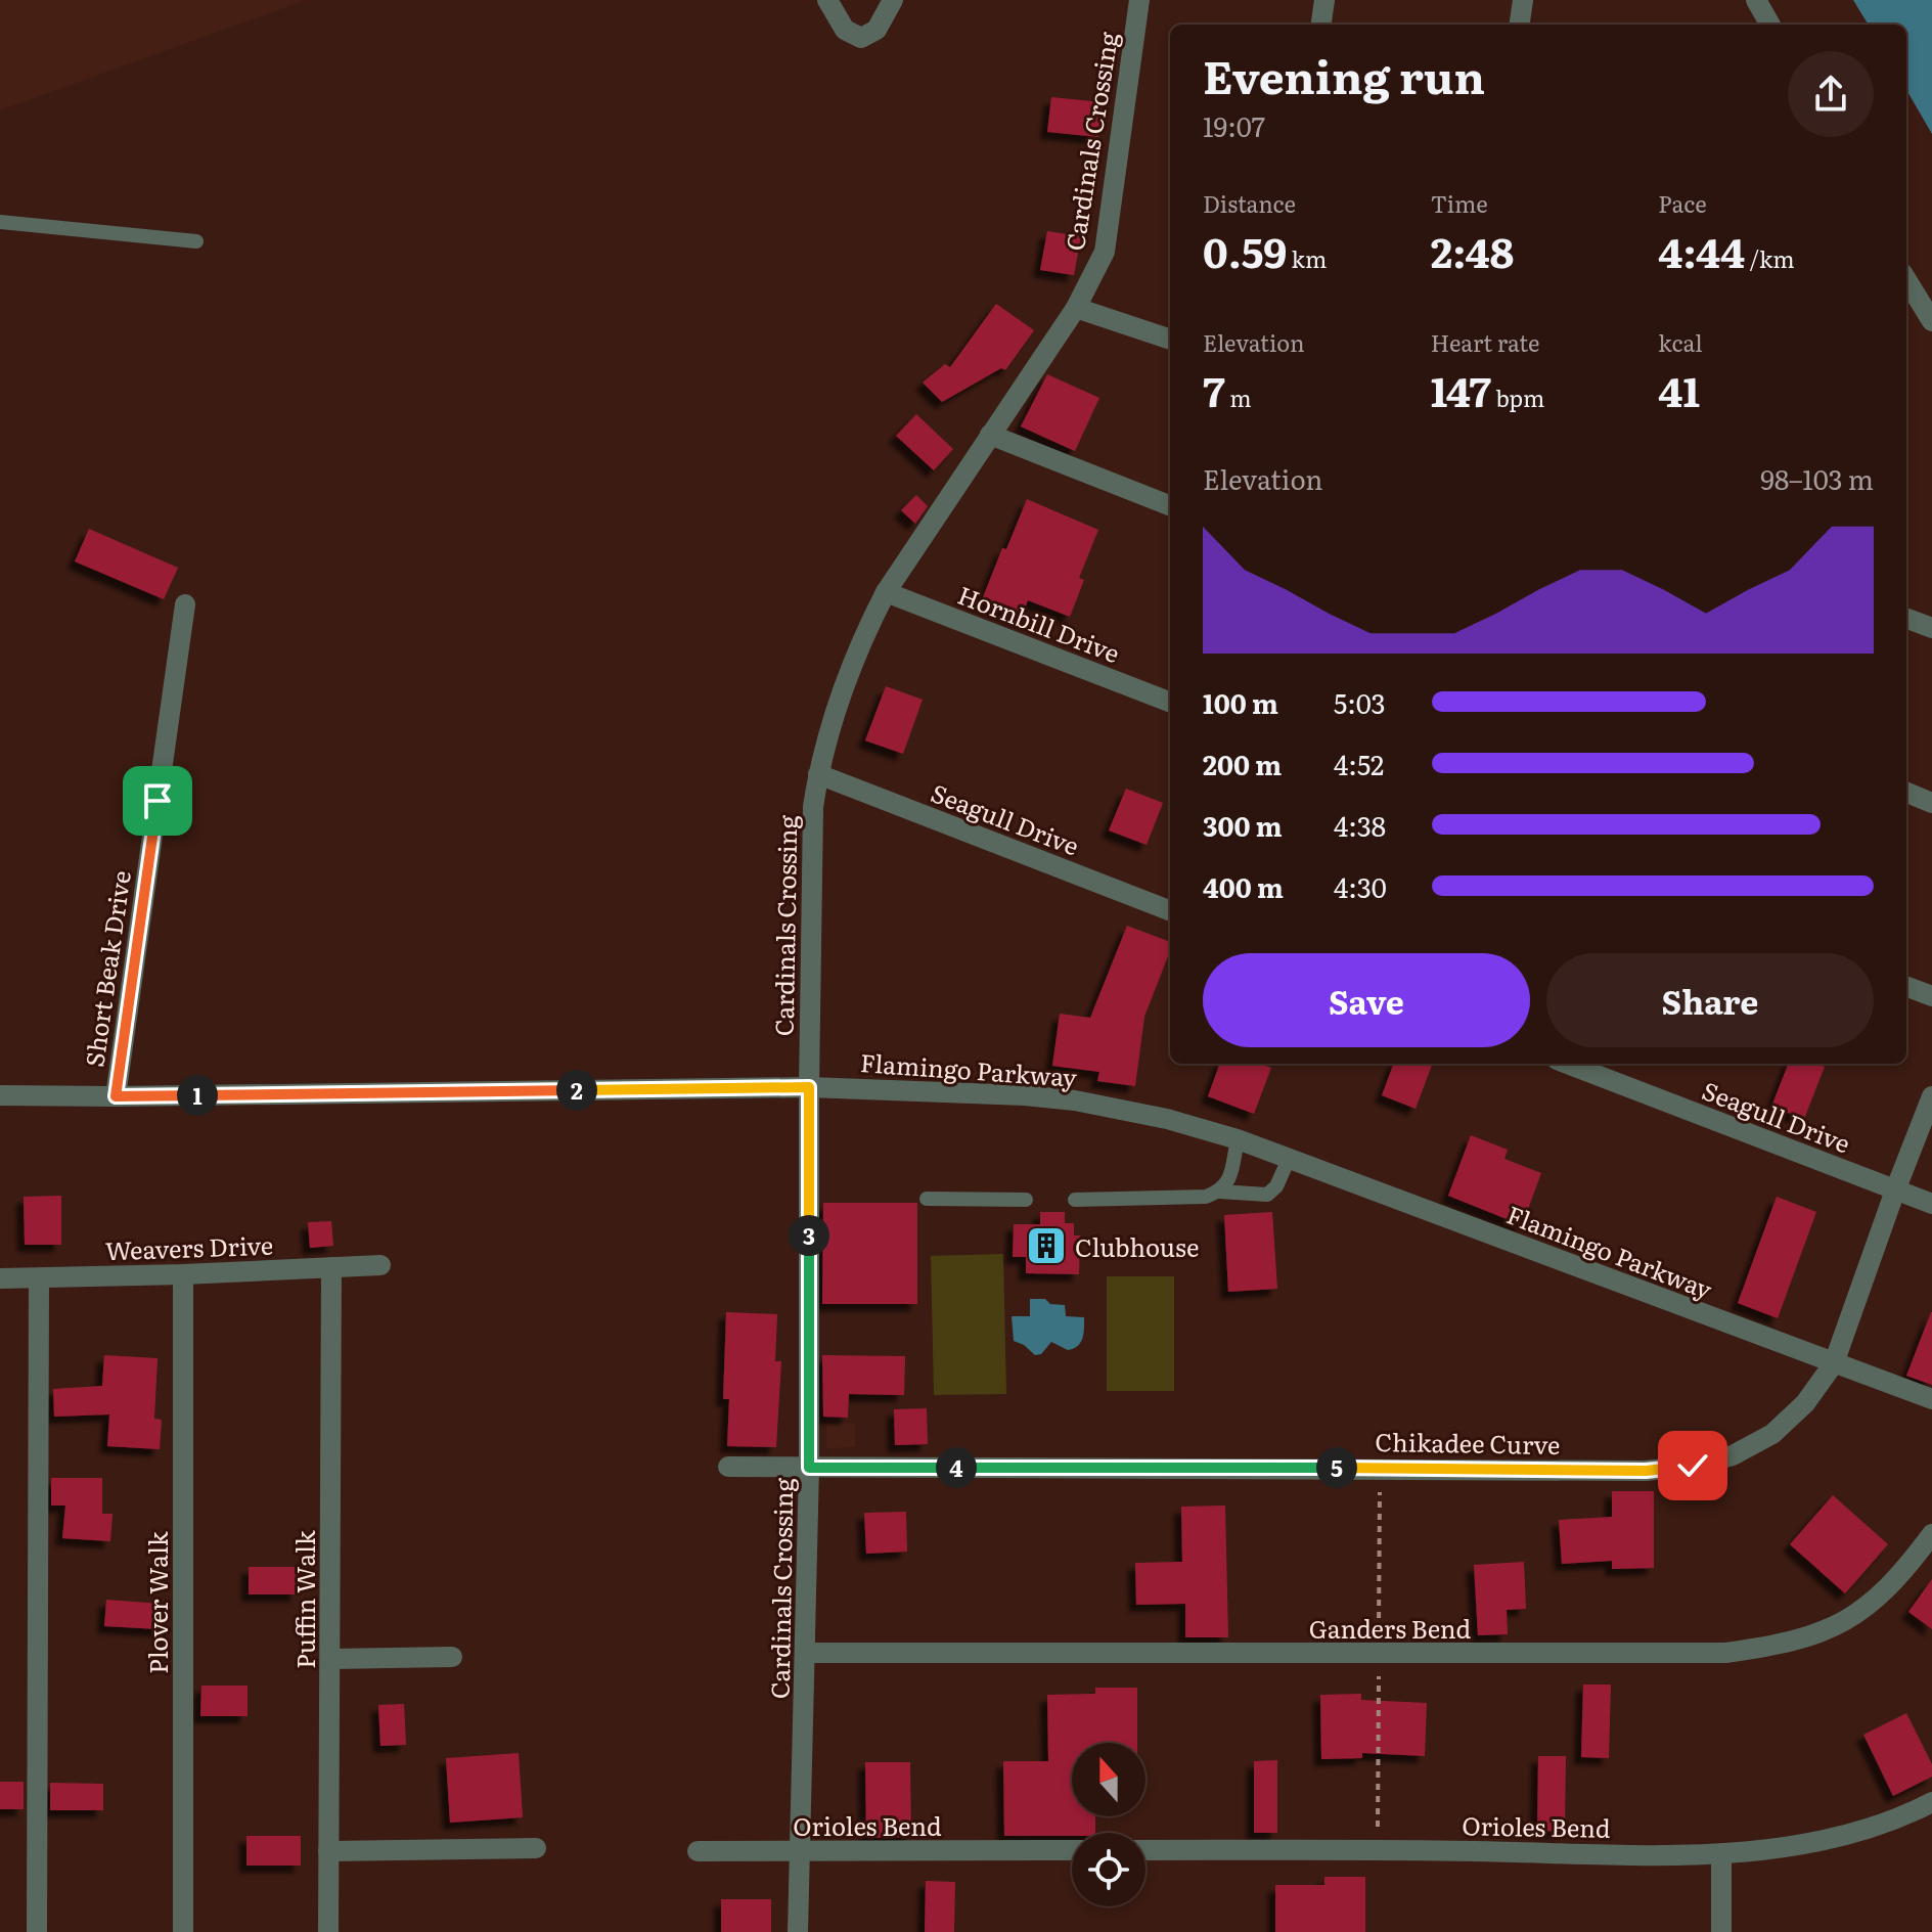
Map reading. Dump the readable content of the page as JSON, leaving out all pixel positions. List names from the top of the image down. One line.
{"streets":{"street":["Cardinals Crossing","Hornbill Drive","Seagull Drive","Short Beak Drive","Flamingo Parkway","Weavers Drive","Chikadee Curve","Puffin Walk","Plover Walk","Ganders Bend","Orioles Bend"]},"crossings":[["Cardinals Crossing","Hornbill Drive"],["Cardinals Crossing","Seagull Drive"],["Cardinals Crossing","Flamingo Parkway"],["Cardinals Crossing","Chikadee Curve"],["Cardinals Crossing","Ganders Bend"],["Cardinals Crossing","Orioles Bend"],["Seagull Drive","Chikadee Curve"],["Short Beak Drive","Flamingo Parkway"],["Flamingo Parkway","Chikadee Curve"],["Weavers Drive","Puffin Walk"],["Weavers Drive","Plover Walk"]],"places":{"building":["Clubhouse"]},"north":"top","page":{"heading":["Evening run","19:07"],"stats":[["Distance","0.59 km"],["Time","2:48"],["Pace","4:44 /km"],["Elevation","7 m"],["Heart rate","147 bpm"],["kcal","41"]],"chart":["Elevation","98–103 m"],"list":[{"name":"100 m","note":"5:03"},{"name":"200 m","note":"4:52"},{"name":"300 m","note":"4:38"},{"name":"400 m","note":"4:30"}],"buttons":["Save","Share"],"pins":["2","1","3","4","5"]}}
